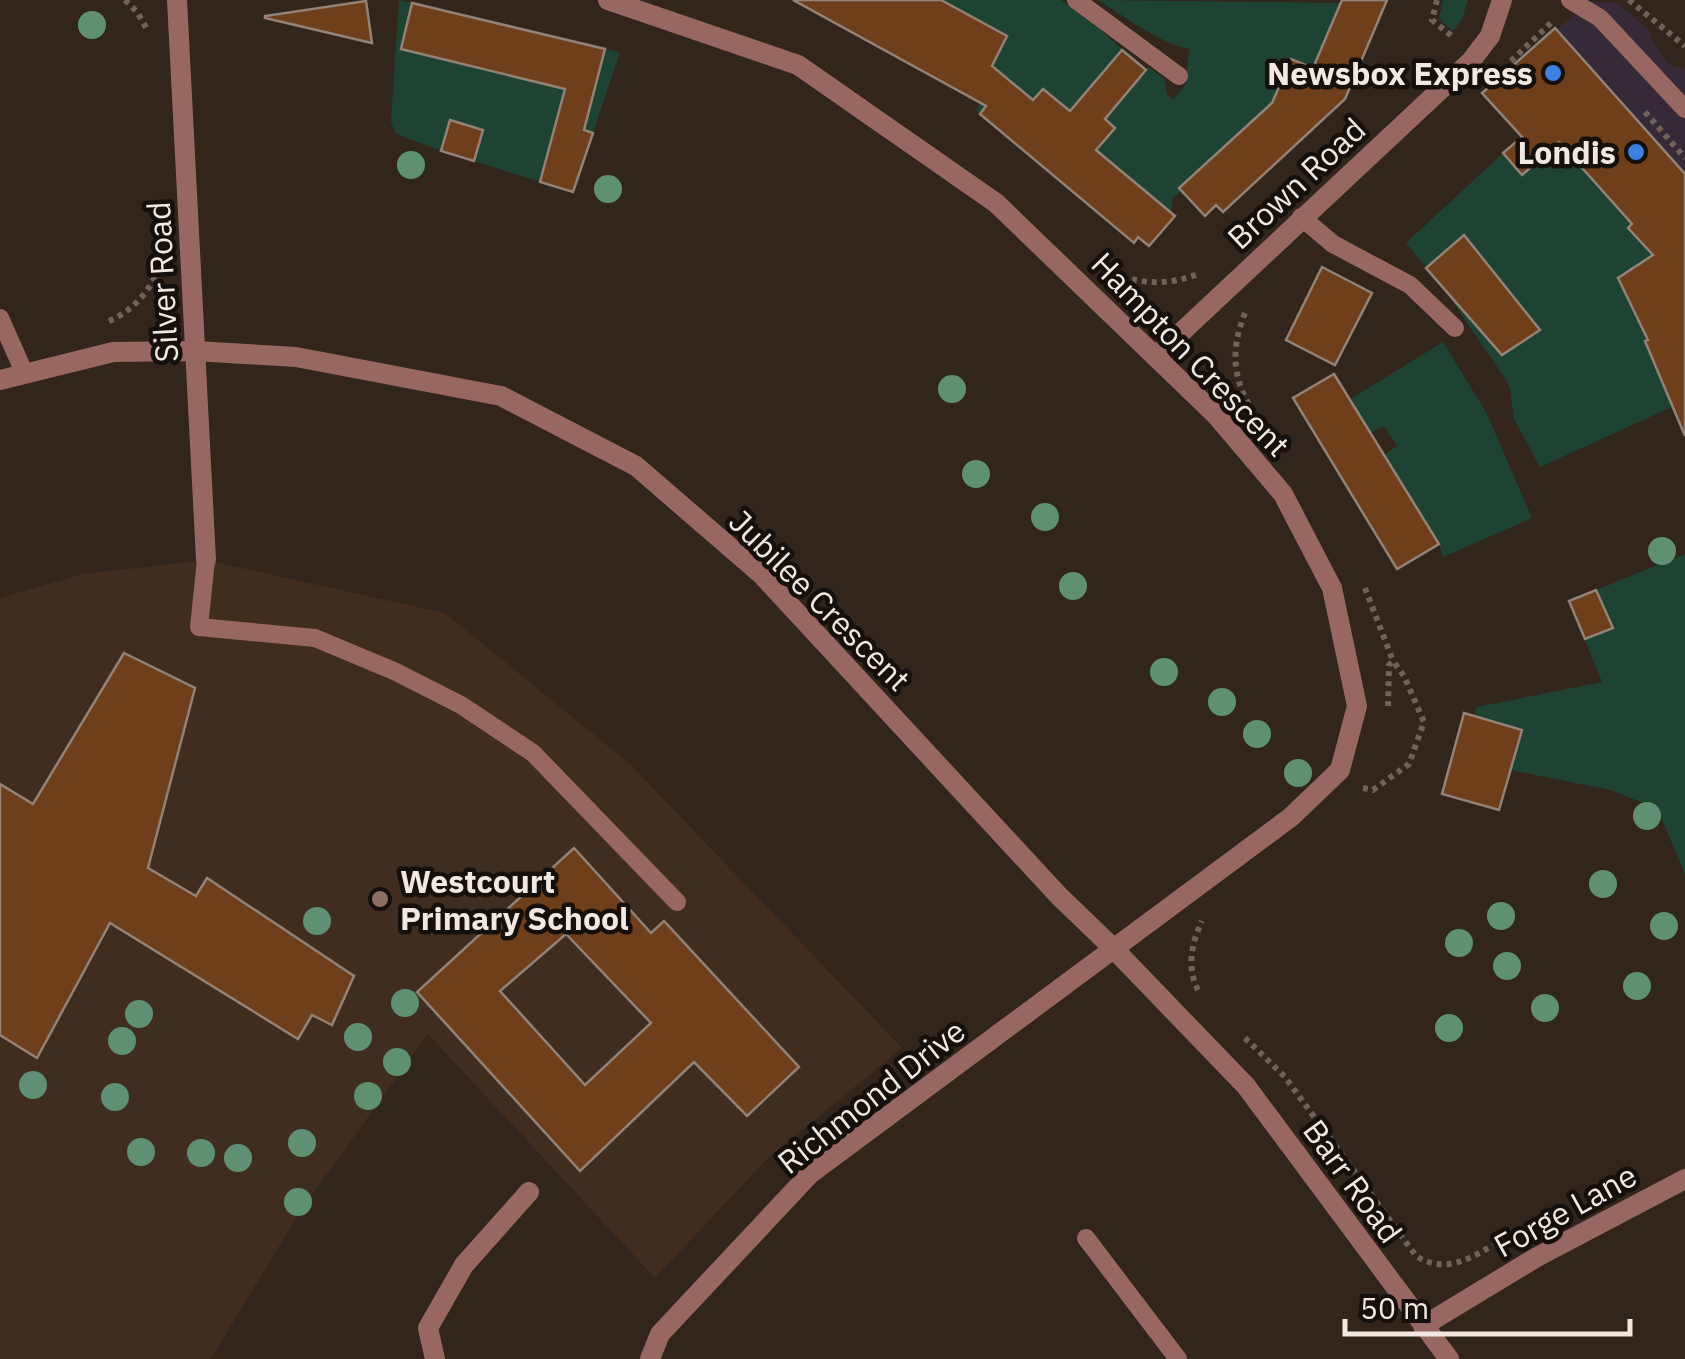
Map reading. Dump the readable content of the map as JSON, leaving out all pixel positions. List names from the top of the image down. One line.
{"streets":{"street":["Brown Road","Silver Road","Hampton Crescent","Jubilee Crescent","Richmond Drive","Barr Road","Forge Lane"]},"crossings":[["Brown Road","Hampton Crescent"],["Silver Road","Jubilee Crescent"],["Hampton Crescent","Jubilee Crescent"],["Hampton Crescent","Richmond Drive"],["Jubilee Crescent","Richmond Drive"],["Jubilee Crescent","Barr Road"],["Barr Road","Forge Lane"]],"places":["Newsbox Express","Londis","Westcourt Primary School"],"scale_bar":"50 m"}
